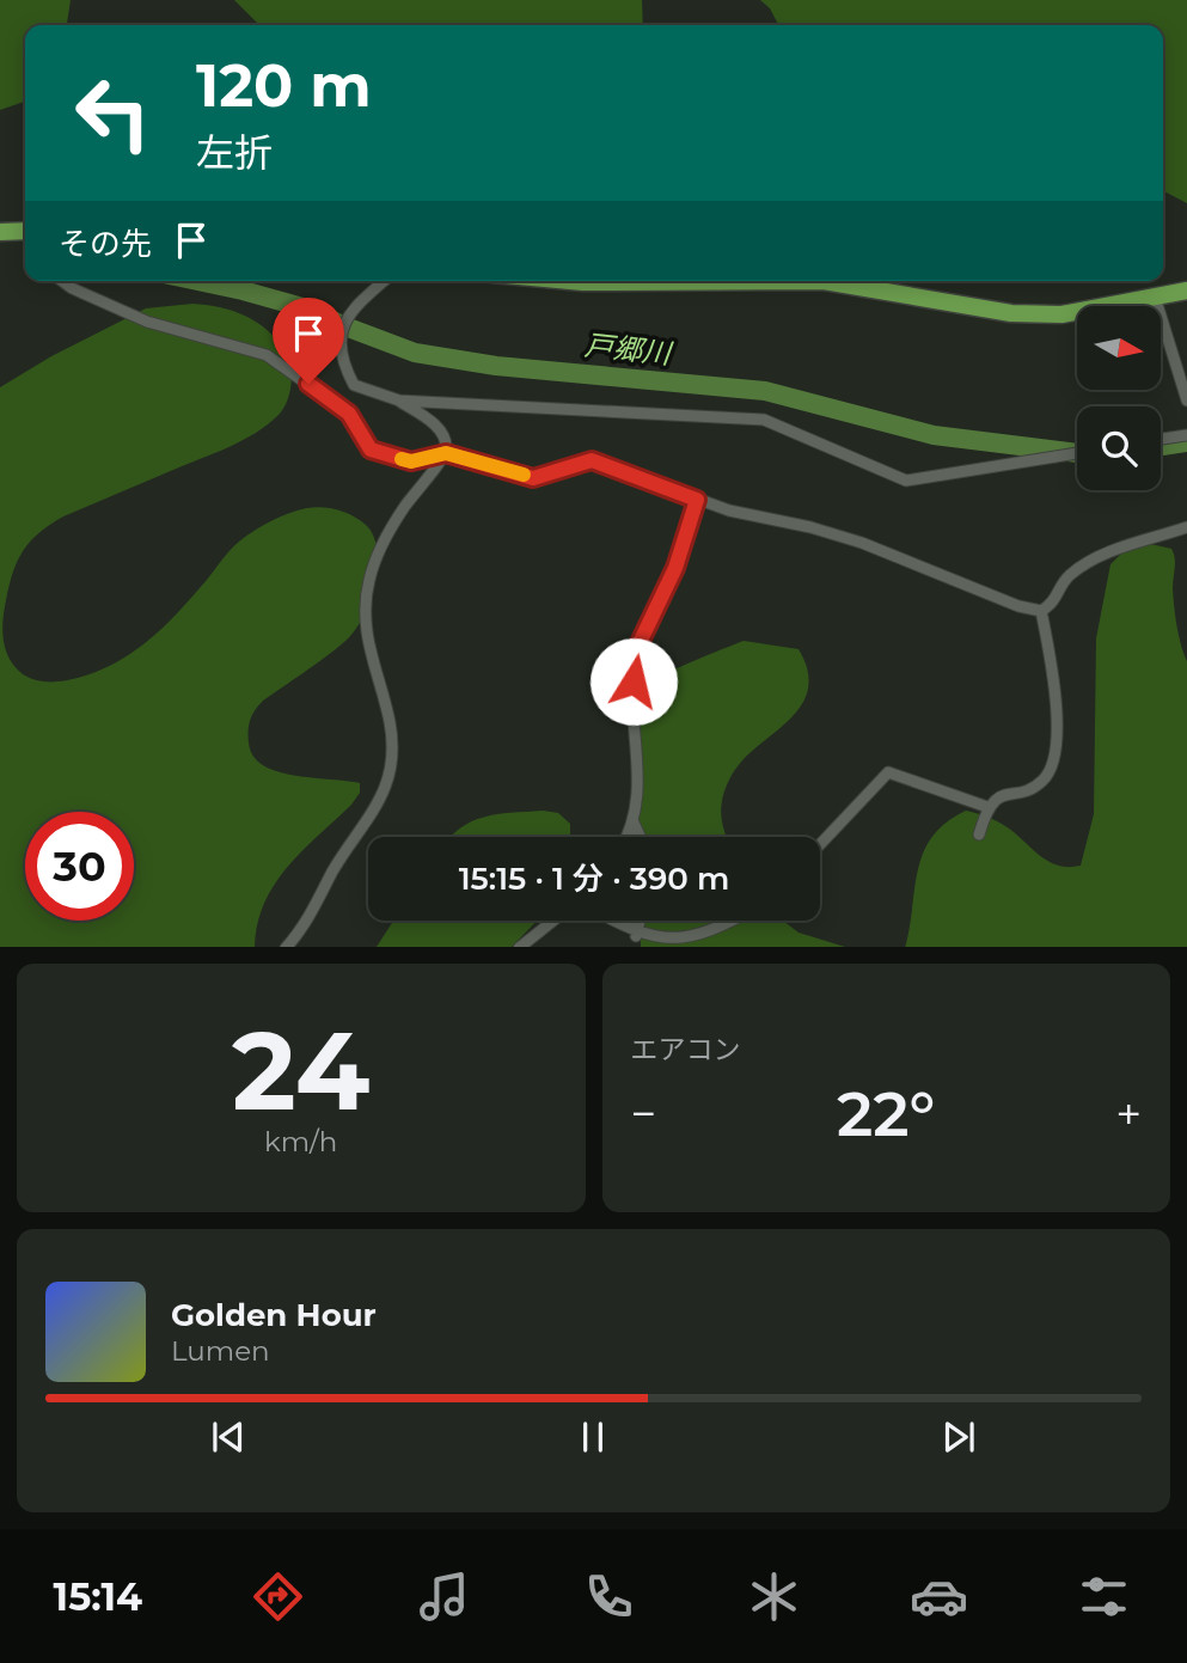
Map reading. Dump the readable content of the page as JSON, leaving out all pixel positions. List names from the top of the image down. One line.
{"water":["戸郷川"],"north":"right","page":{"turn":["120 m","左折"],"then":"その先","limit":"30","trip":"15:15 · 1 分 · 390 m","tile":[["24","km/h"],"エアコン"],"heat":["−","22°","+"],"song":["Golden Hour","Lumen"],"tabs":"15:14"}}
